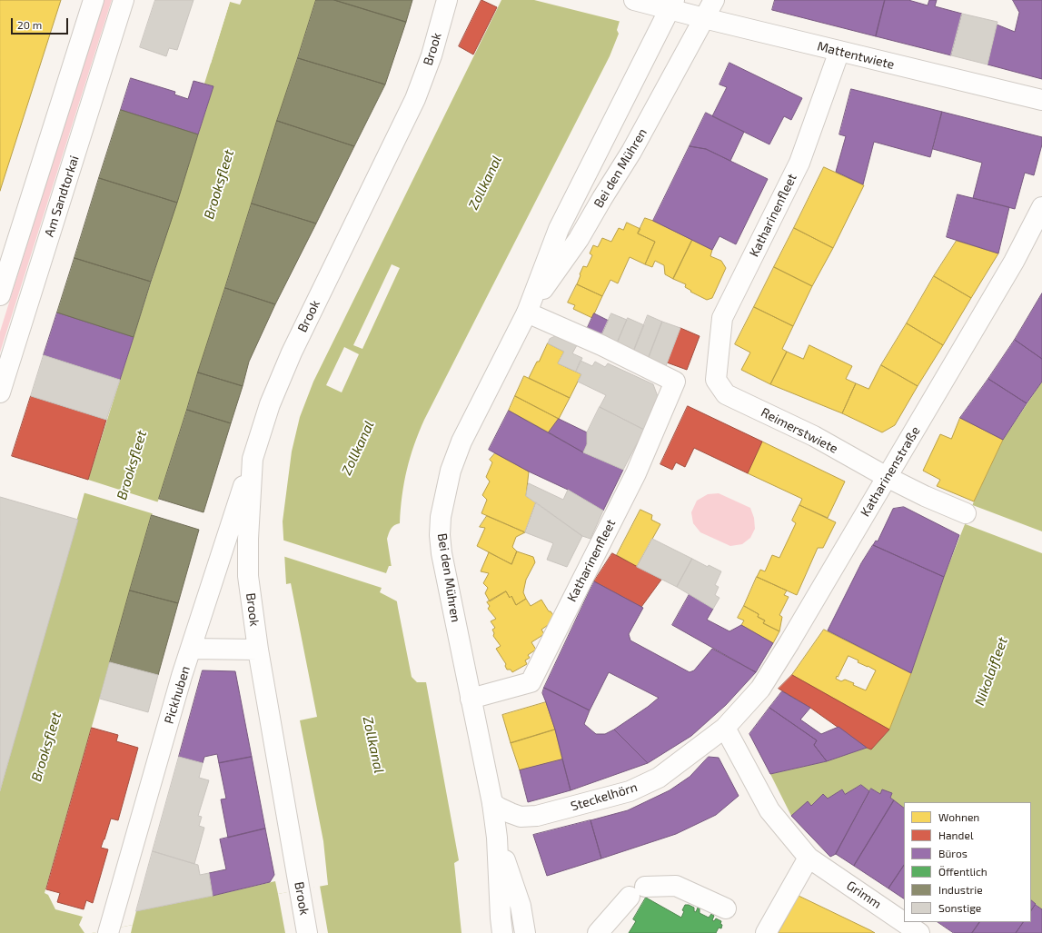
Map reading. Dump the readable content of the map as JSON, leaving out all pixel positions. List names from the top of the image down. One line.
{"streets":{"street":["Brook","Mattentwiete","Bei den Mühren","Am Sandtorkai","Katharinenfleet","Reimerstwiete","Katharinenstraße","Pickhuben","Steckelhörn","Grimm"]},"crossings":[["Brook","Pickhuben"],["Mattentwiete","Bei den Mühren"],["Mattentwiete","Katharinenfleet"],["Bei den Mühren","Katharinenfleet"],["Bei den Mühren","Steckelhörn"],["Katharinenfleet","Reimerstwiete"],["Reimerstwiete","Katharinenstraße"],["Katharinenstraße","Steckelhörn"],["Katharinenstraße","Grimm"],["Steckelhörn","Grimm"]],"water":["Zollkanal","Brooksfleet","Nikolaifleet"],"legend":["Wohnen","Handel","Büros","Öffentlich","Industrie","Sonstige"],"scale_bar":"20 m"}
